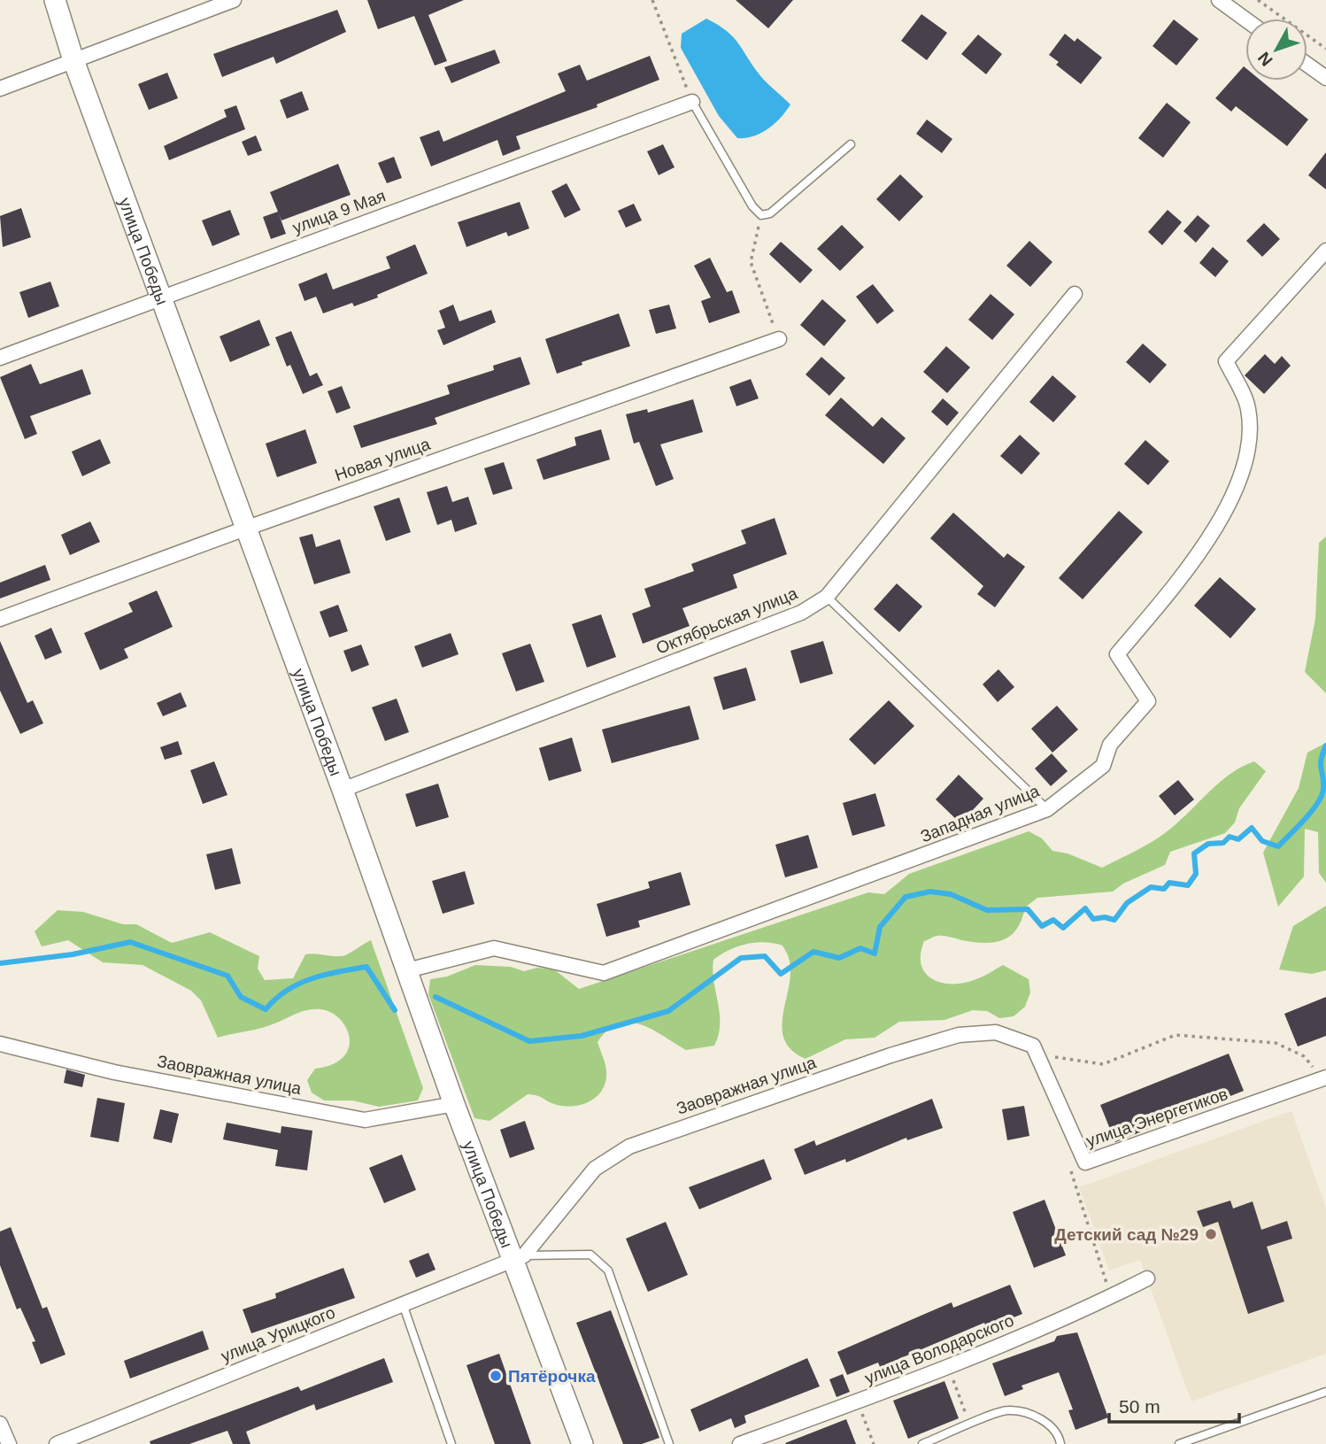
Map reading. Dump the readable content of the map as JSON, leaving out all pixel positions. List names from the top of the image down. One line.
{"streets":{"street":["улица 9 Мая","улица Победы","Новая улица","Октябрьская улица","Западная улица","Заовражная улица","улица Энергетиков","улица Урицкого","улица Володарского"]},"crossings":[["улица 9 Мая","улица Победы"],["улица Победы","Новая улица"],["улица Победы","Октябрьская улица"],["улица Победы","Западная улица"],["улица Победы","Заовражная улица"],["улица Победы","улица Урицкого"],["Заовражная улица","улица Энергетиков"],["Заовражная улица","улица Урицкого"]],"places":["Детский сад №29","Пятёрочка"],"scale_bar":"50 m","north":"bottom left"}
